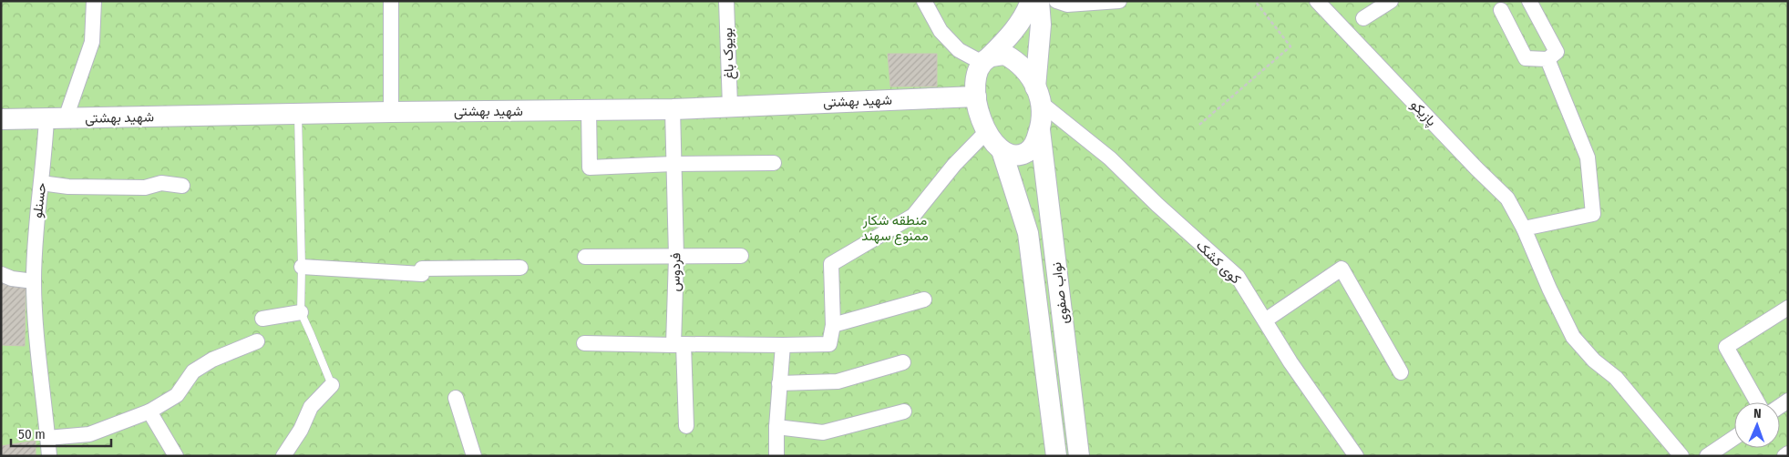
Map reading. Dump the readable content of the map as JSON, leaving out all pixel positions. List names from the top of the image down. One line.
{"streets":{"street":["بویوک باغ","شهید بهشتی","پازیکو","حسنلو","کوی کشک","فردوس","نواب صفوی"]},"crossings":[["بویوک باغ","شهید بهشتی"],["شهید بهشتی","حسنلو"],["شهید بهشتی","کوی کشک"],["شهید بهشتی","فردوس"],["شهید بهشتی","نواب صفوی"],["کوی کشک","نواب صفوی"]],"parks":["منطقه شکار ممنوع سهند"],"scale_bar":"50 m","north":"top"}
